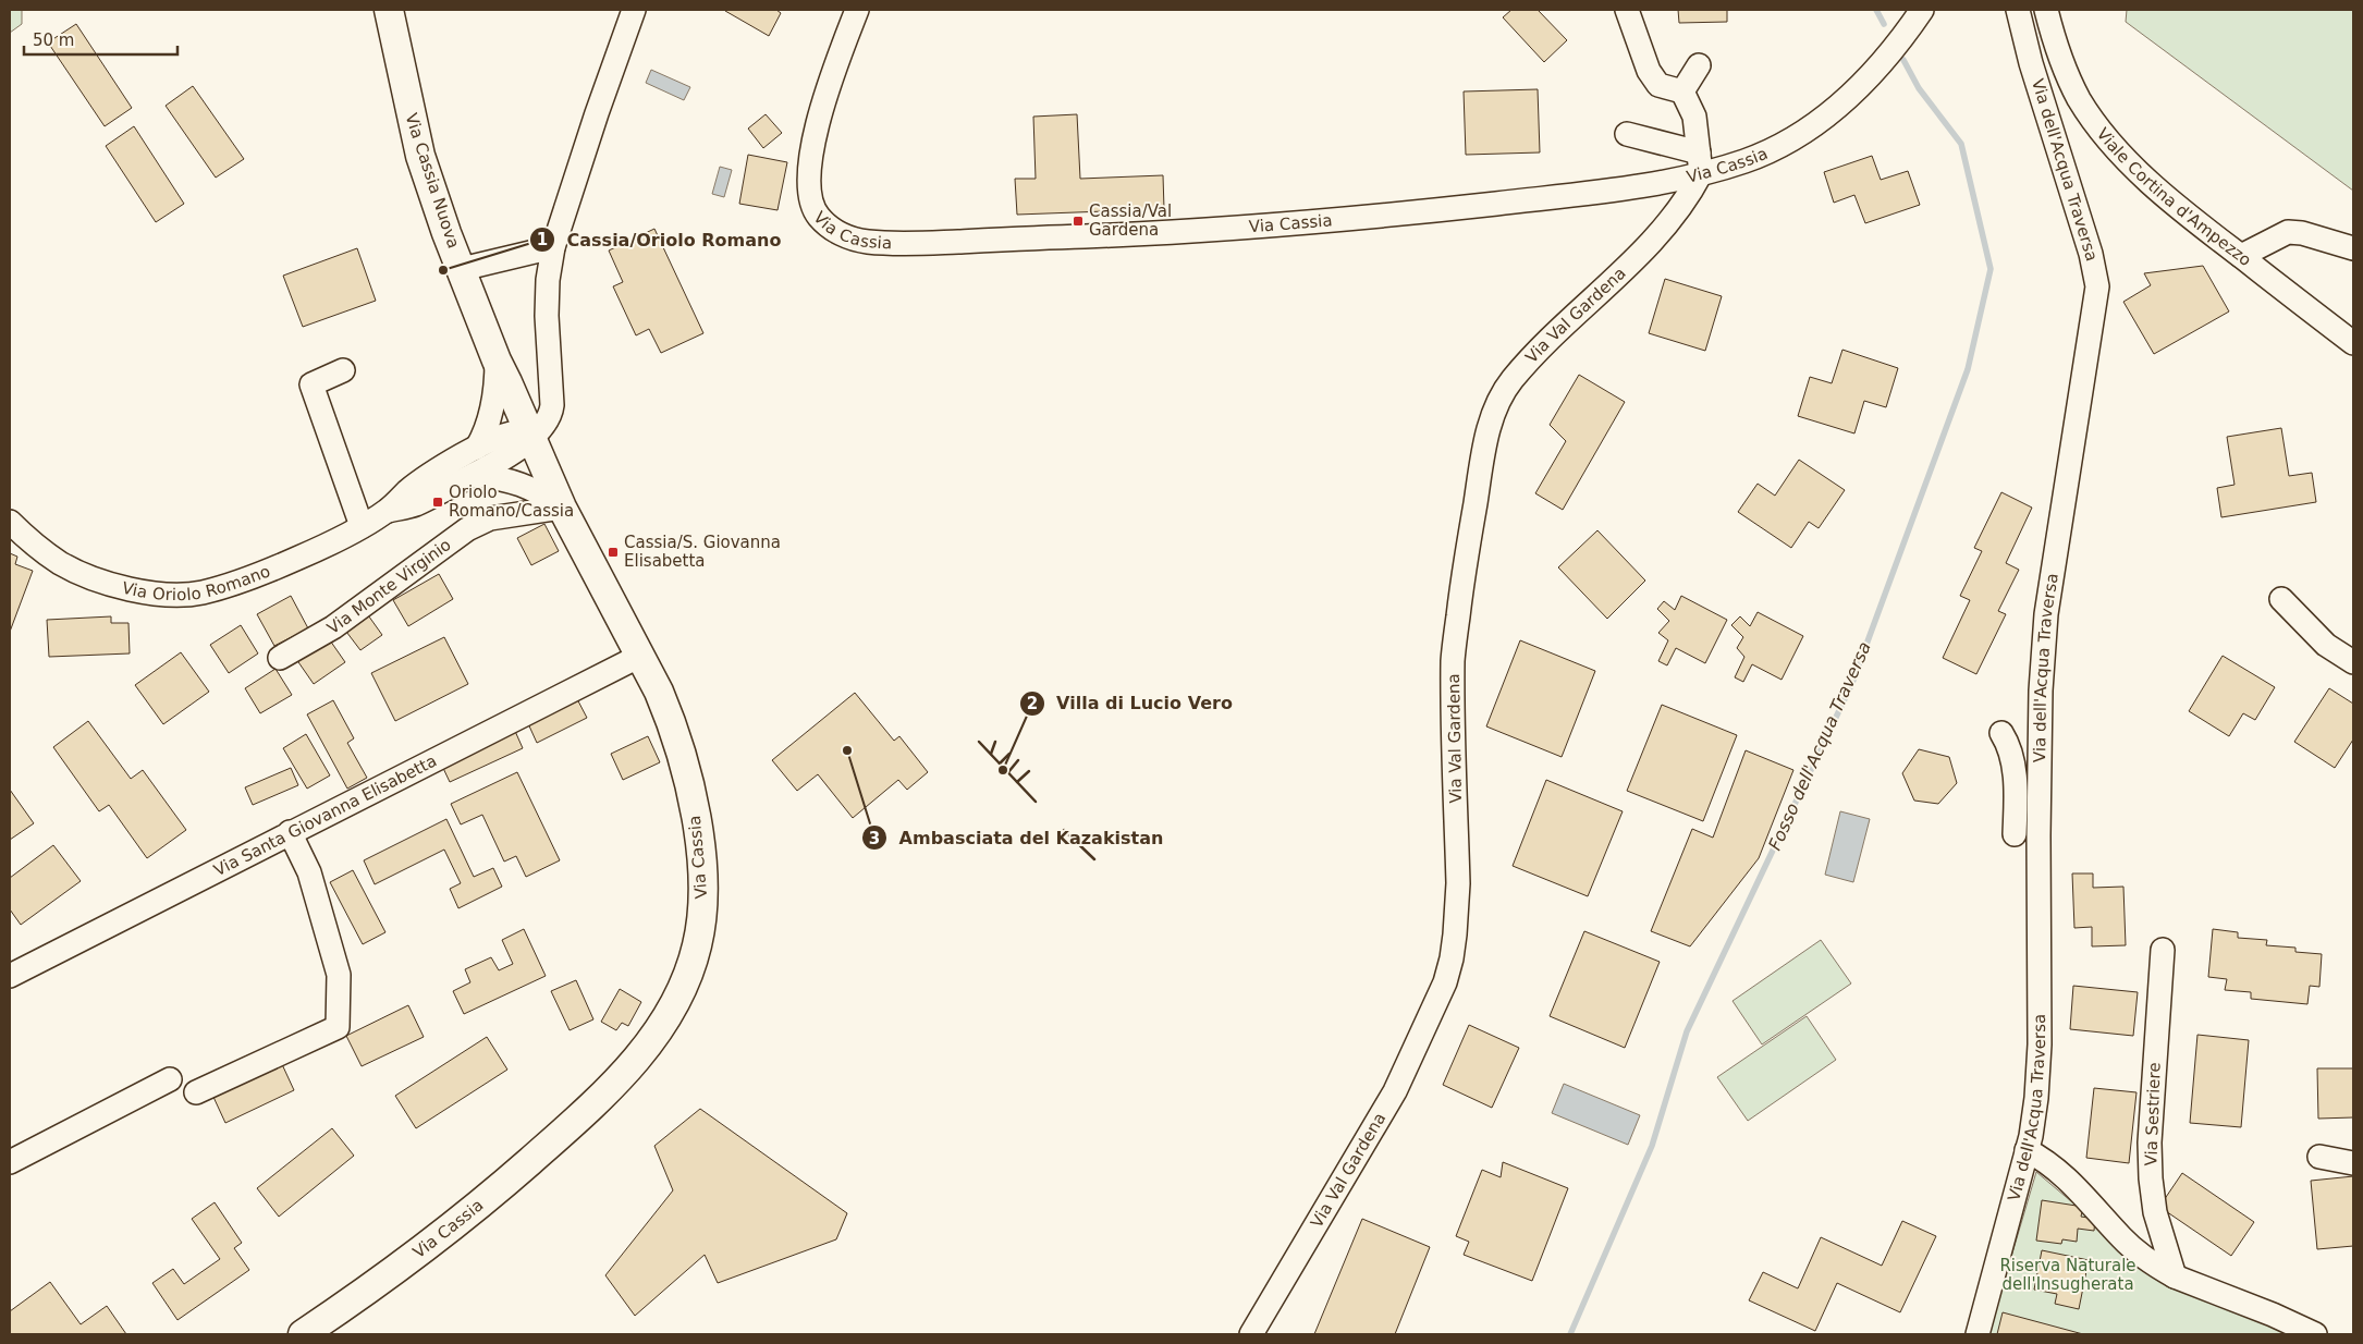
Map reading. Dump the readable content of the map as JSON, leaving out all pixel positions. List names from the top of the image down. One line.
{"streets":{"main road":["Via Cassia","Via Cassia Nuova"],"street":["Via dell'Acqua Traversa","Viale Cortina d'Ampezzo","Via Val Gardena","Via Oriolo Romano","Via Monte Virginio","Via Santa Giovanna Elisabetta","Via Sestriere"]},"crossings":[["Via Cassia","Via Cassia Nuova"],["Via Cassia","Via Val Gardena"],["Via Cassia","Via Oriolo Romano"],["Via Cassia","Via Monte Virginio"],["Via Cassia","Via Santa Giovanna Elisabetta"],["Via Cassia Nuova","Via Oriolo Romano"]],"water":["Fosso dell'Acqua Traversa"],"parks":["Riserva Naturale dell'Insugherata"],"places":{"transit":["Cassia/Val Gardena","Oriolo Romano/Cassia","Cassia/S. Giovanna Elisabetta"],"other":["Cassia/Oriolo Romano","Ambasciata del Kazakistan","Villa di Lucio Vero"]},"scale_bar":"50 m"}
